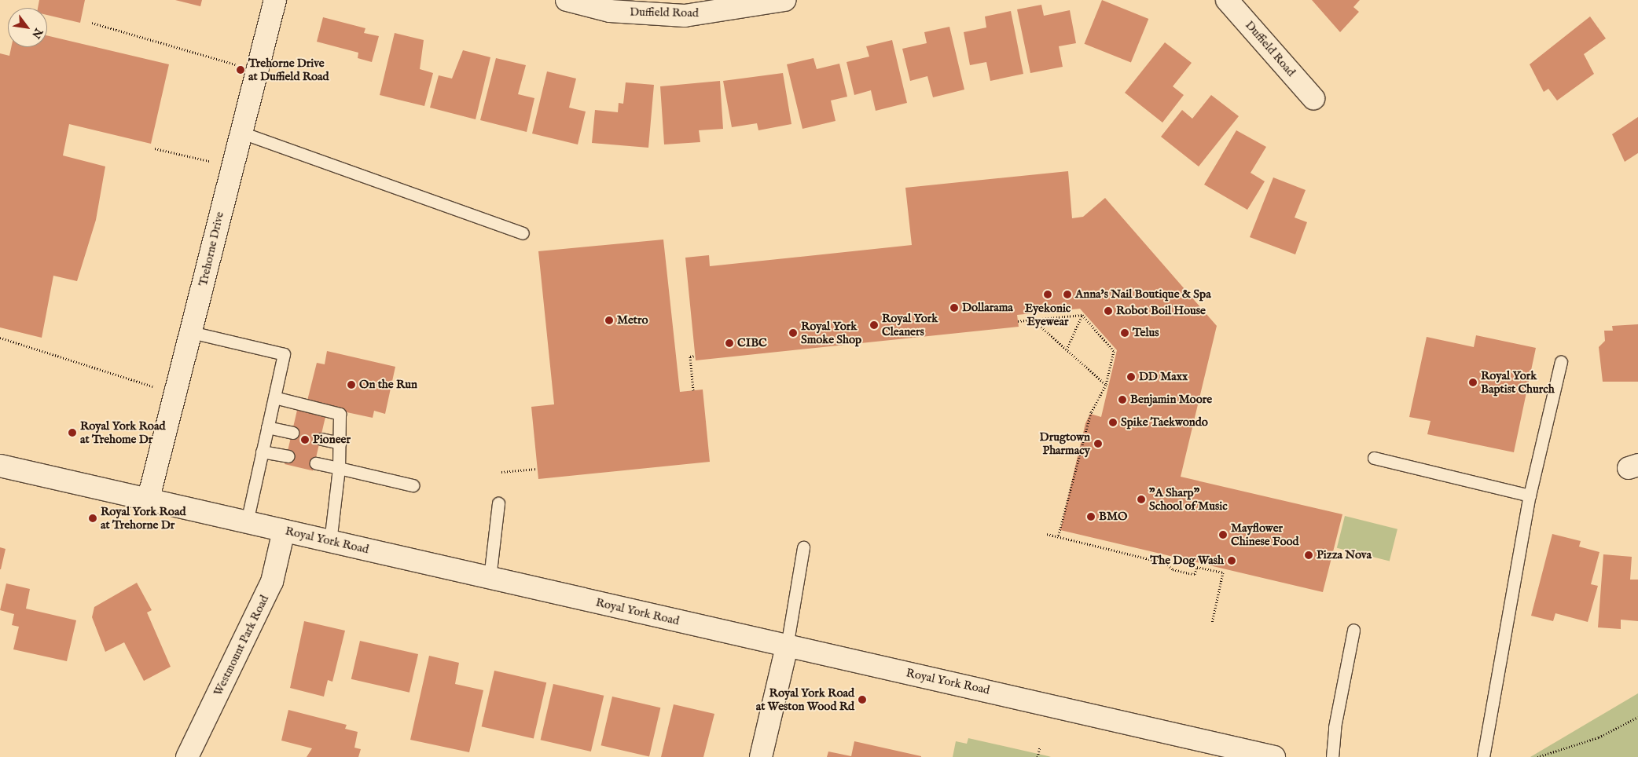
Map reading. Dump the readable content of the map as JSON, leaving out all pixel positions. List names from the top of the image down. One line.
{"streets":{"main road":["Duffield Road","Trehorne Drive","Royal York Road","Westmount Park Road"]},"crossings":[["Trehorne Drive","Royal York Road"],["Royal York Road","Westmount Park Road"]],"places":["Trehorne Drive at Duffield Road","Eyekonic Eyewear","Anna's Nail Boutique & Spa","Dollarama","Robot Boil House","Metro","Royal York Cleaners","Royal York Smoke Shop","Telus","CIBC","DD Maxx","Royal York Baptist Church","On the Run","Benjamin Moore","Spike Taekwondo","Royal York Road at Trehome Dr","Pioneer","Drugtown Pharmacy","\"A Sharp\" School of Music","BMO","Royal York Road at Trehorne Dr","Mayflower Chinese Food","Pizza Nova","The Dog Wash","Royal York Road at Weston Wood Rd"],"north":"bottom right"}
